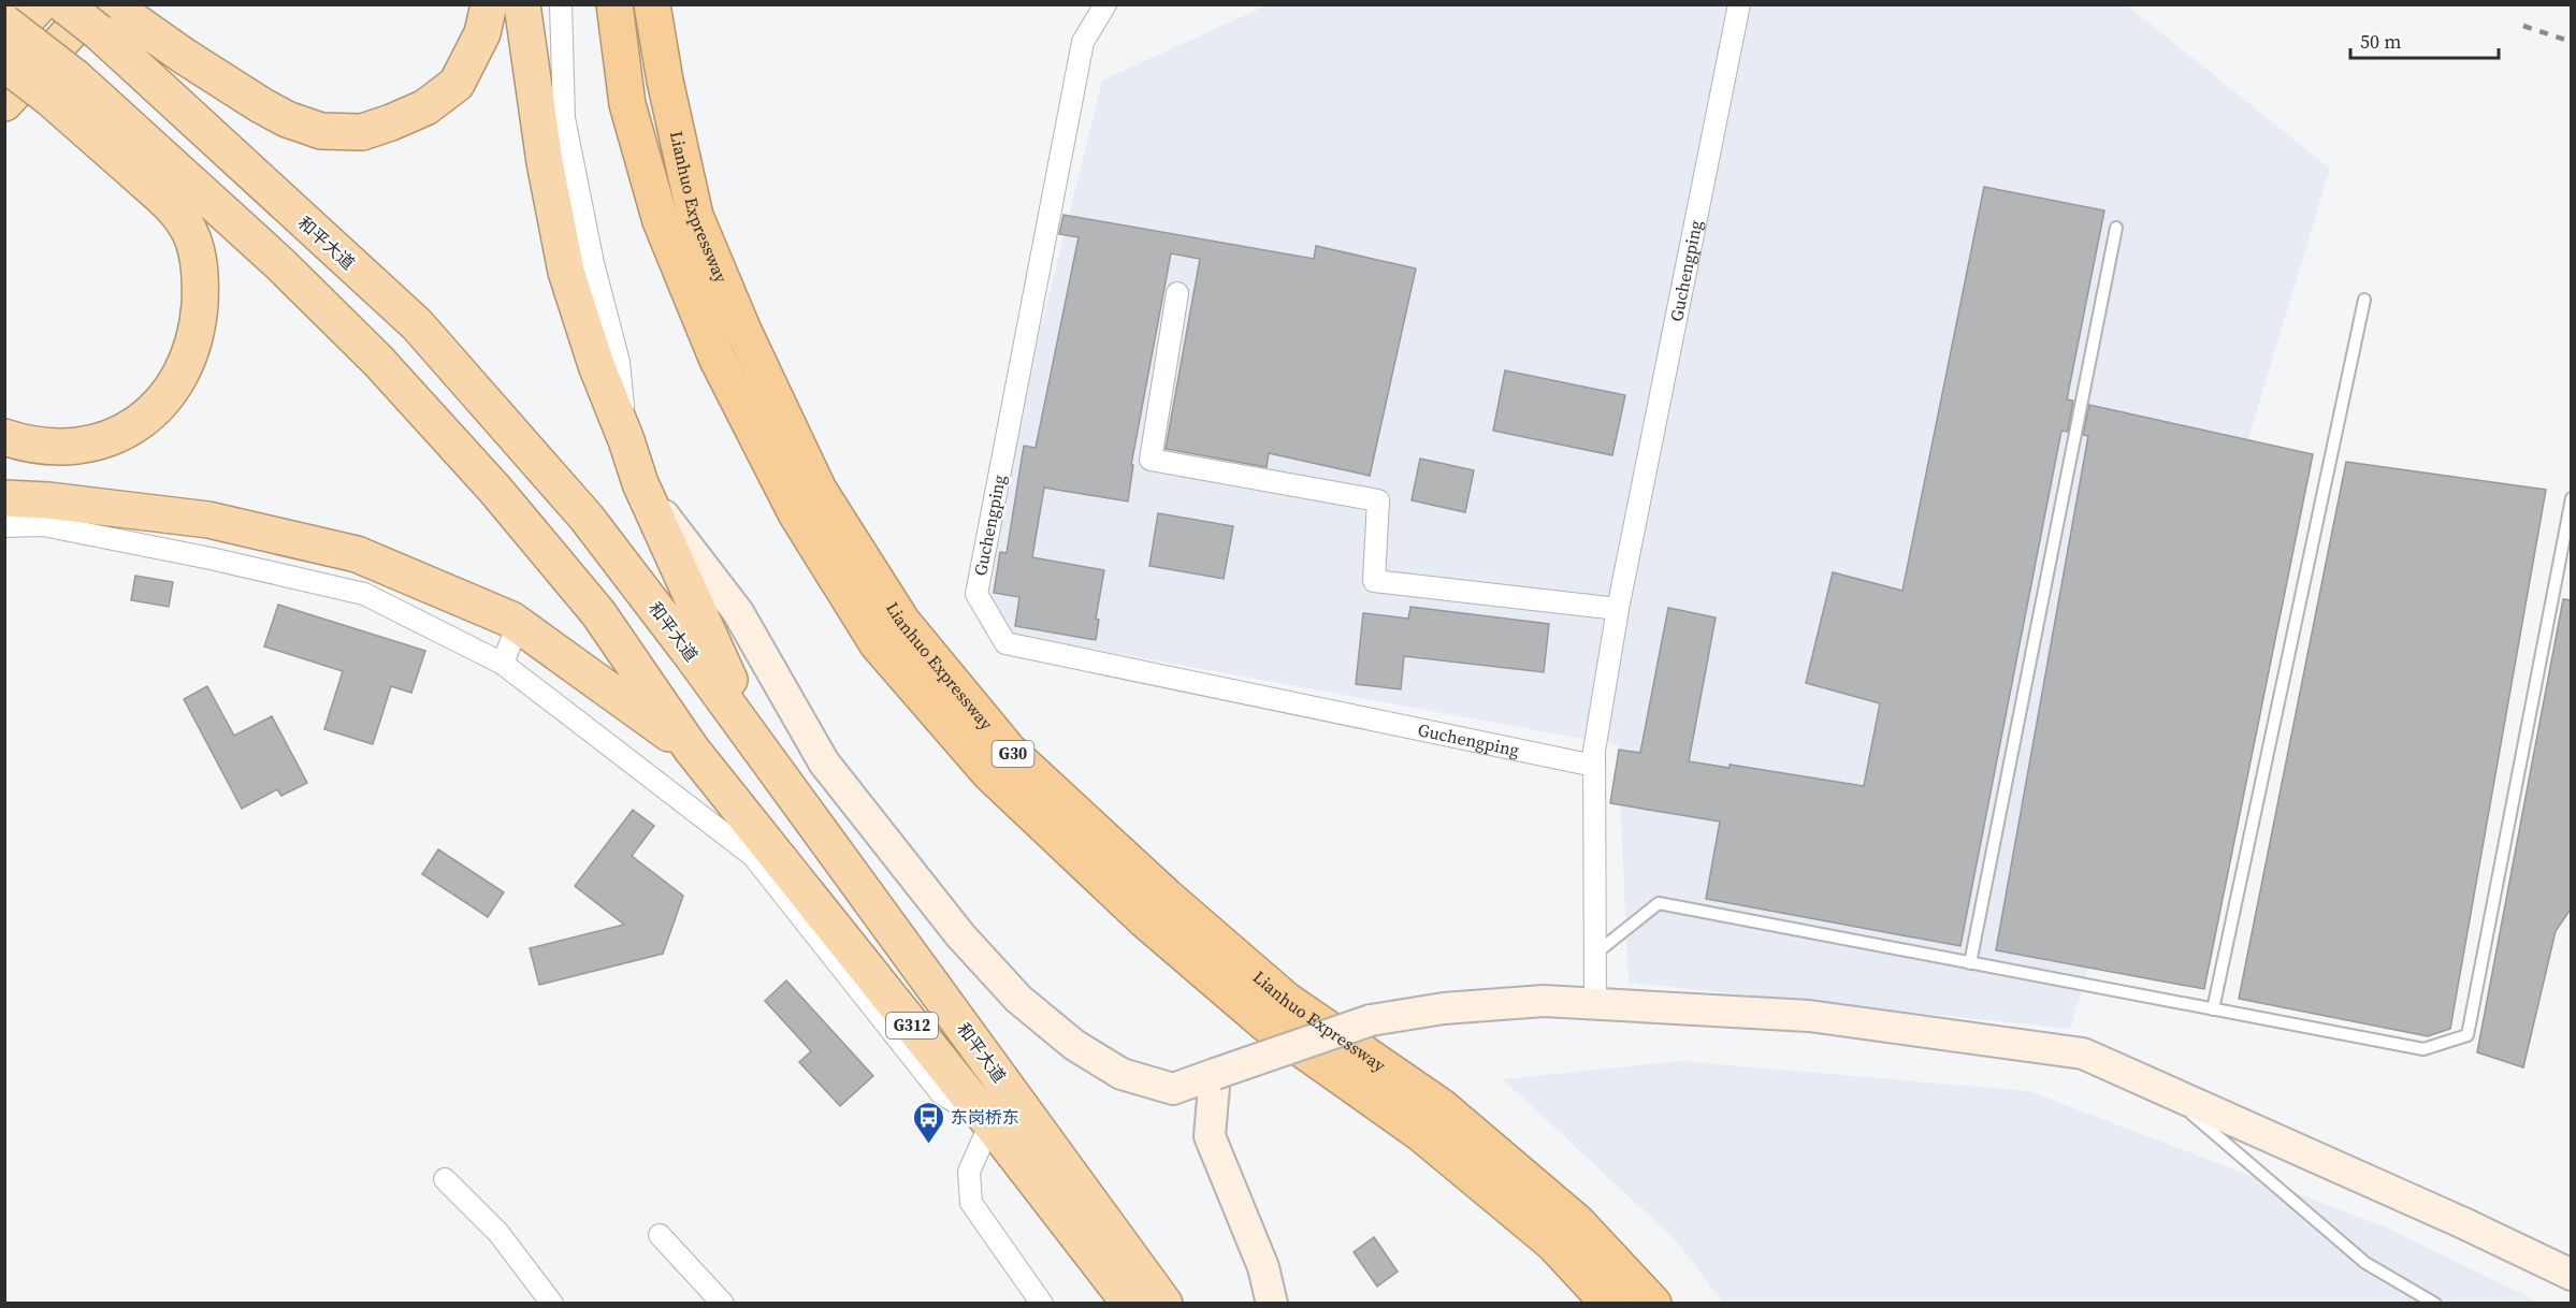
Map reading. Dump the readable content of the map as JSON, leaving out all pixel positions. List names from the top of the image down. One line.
{"streets":{"highway":["Lianhuo Expressway","和平大道","G30","G312"],"street":["Guchengping"]},"places":{"bus stop":["东岗桥东"]},"scale_bar":"50 m"}
